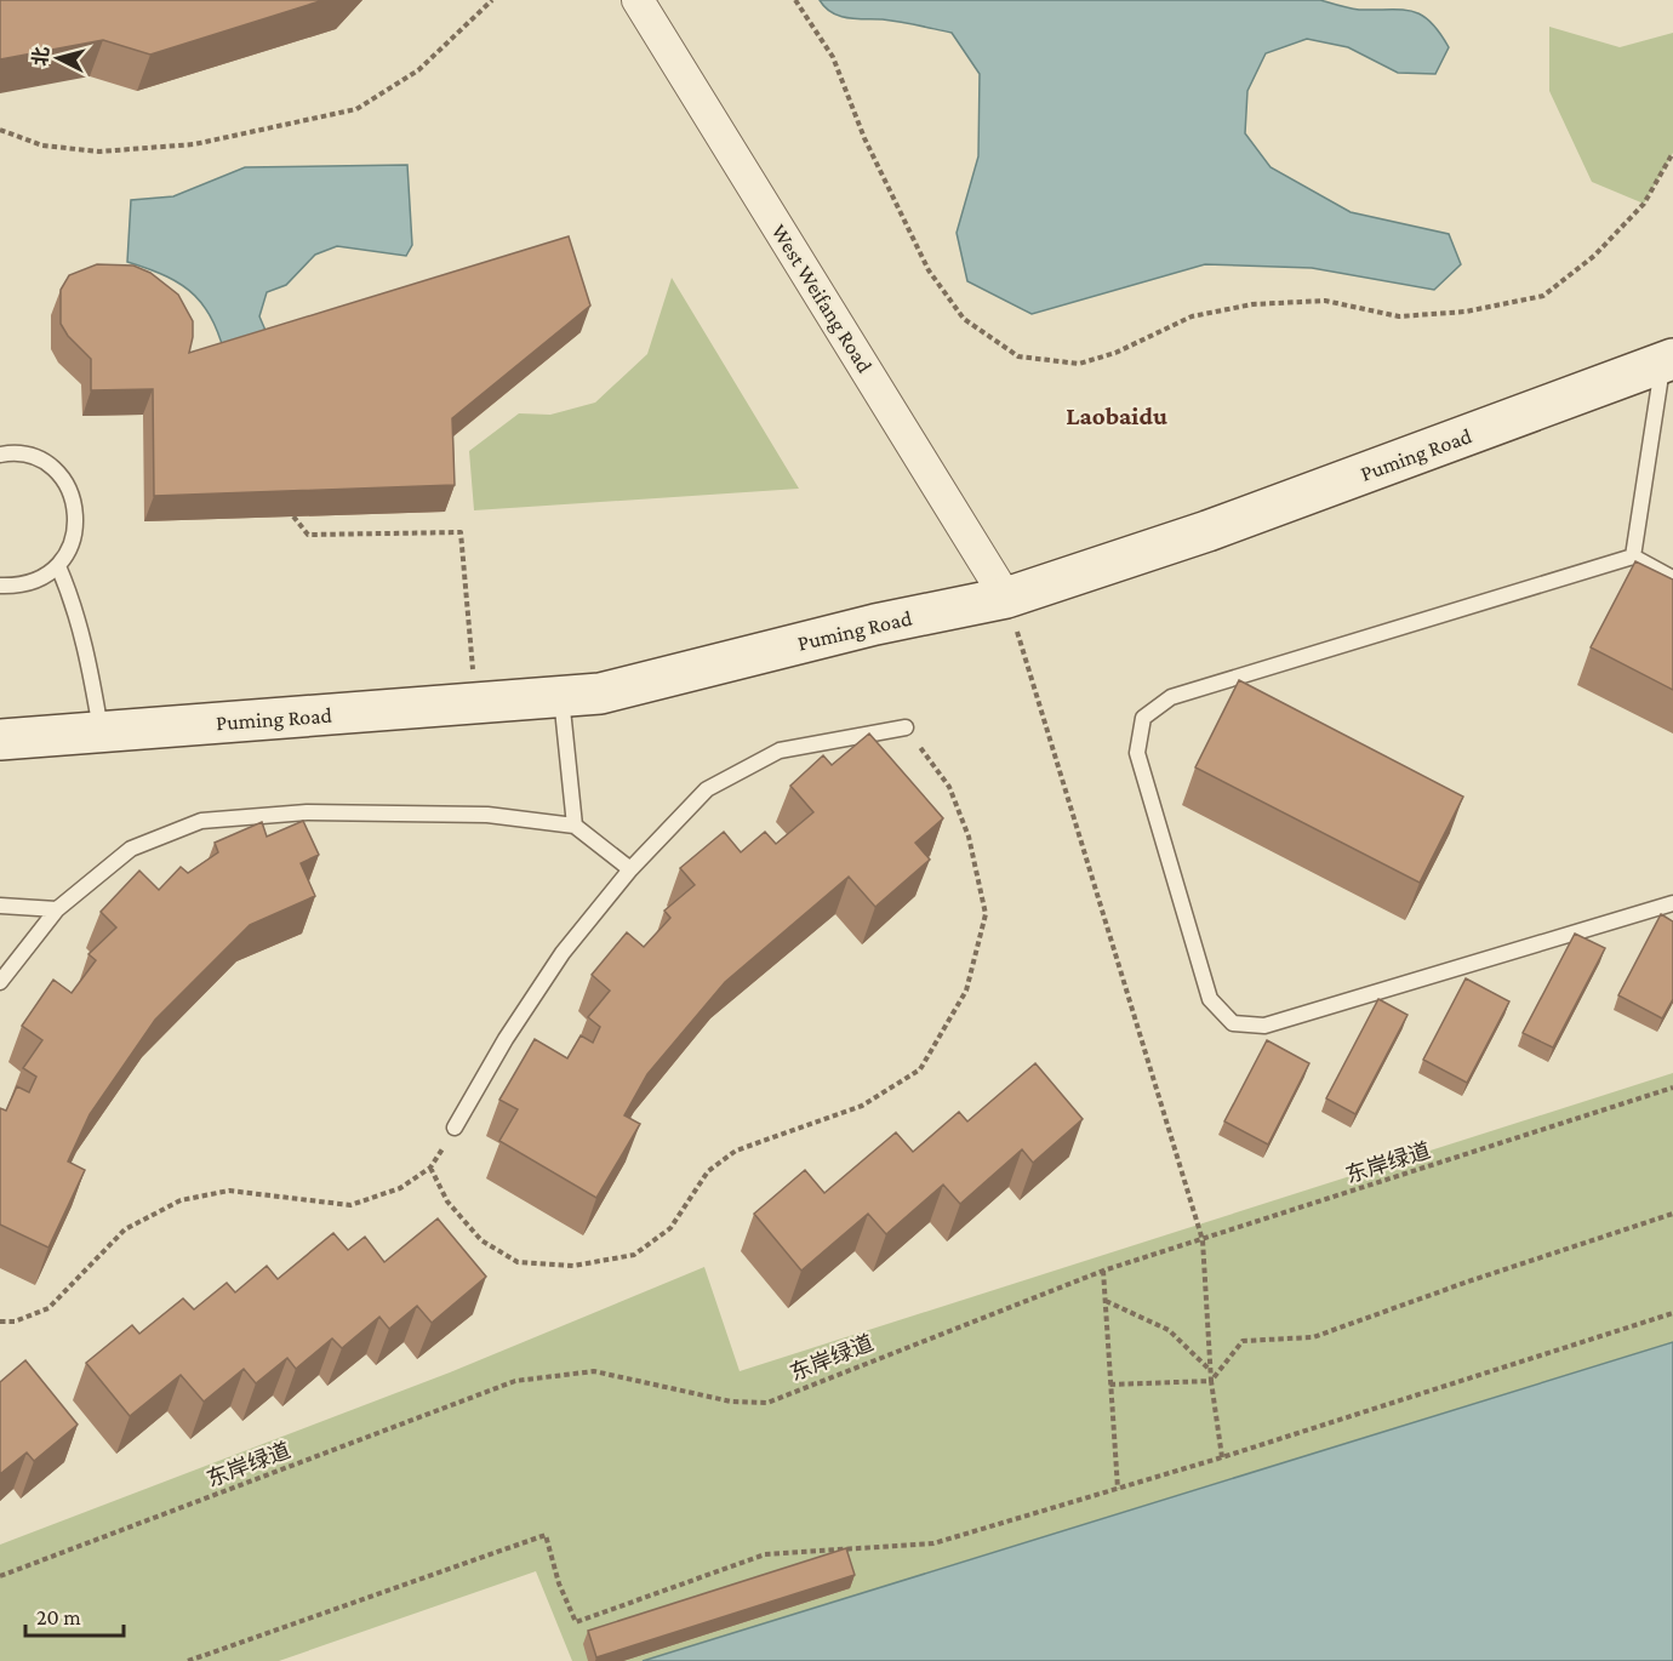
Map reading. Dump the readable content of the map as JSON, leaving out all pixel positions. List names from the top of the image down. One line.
{"streets":{"main road":["Puming Road"],"street":["West Weifang Road"],"path":["东岸绿道"]},"crossings":[["West Weifang Road","Puming Road"]],"districts":["Laobaidu"],"scale_bar":"20 m","north":"left"}
